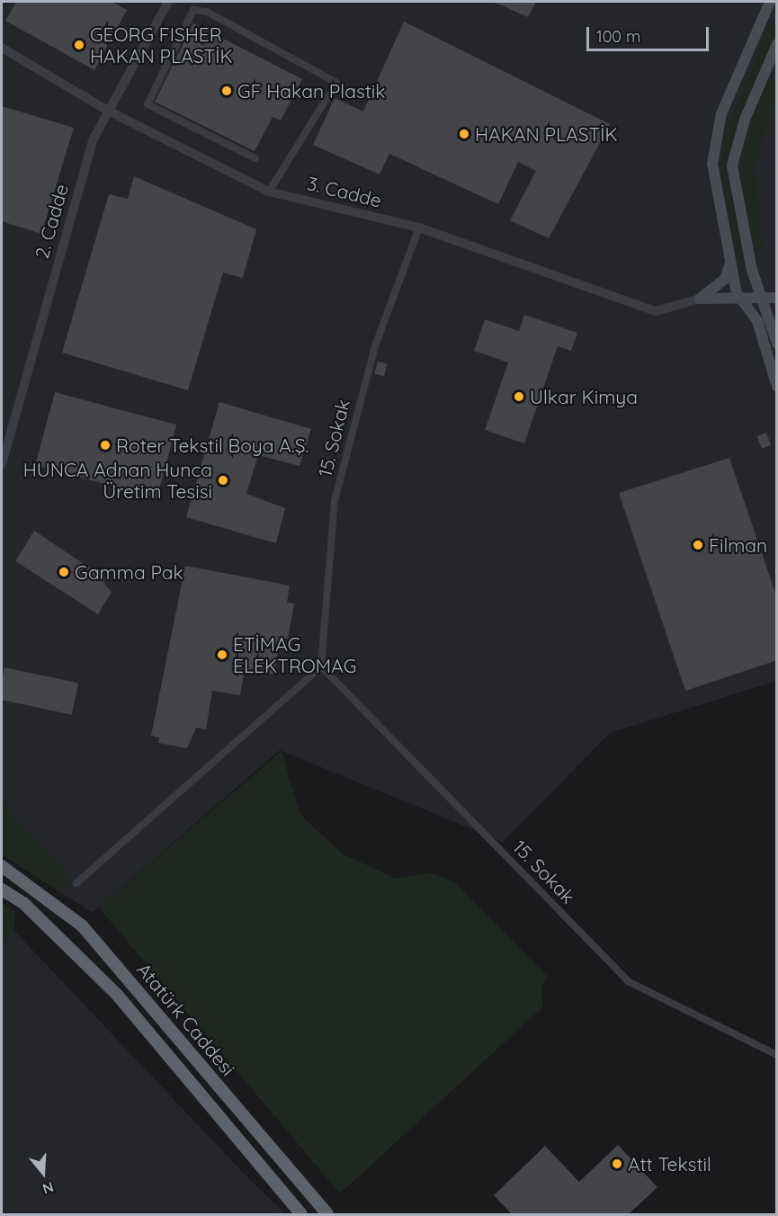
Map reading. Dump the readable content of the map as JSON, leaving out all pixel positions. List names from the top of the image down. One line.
{"streets":{"highway":["Atatürk Caddesi"],"street":["3. Cadde","2. Cadde","15. Sokak"]},"crossings":[["3. Cadde","2. Cadde"],["3. Cadde","15. Sokak"]],"places":["GEORG FISHER HAKAN PLASTİK","GF Hakan Plastik","HAKAN PLASTİK","Ulkar Kimya","Roter Tekstil Boya A.Ş.","HUNCA Adnan Hunca Üretim Tesisi","Filman","Gamma Pak","ETİMAG ELEKTROMAG","Att Tekstil"],"scale_bar":"100 m","north":"bottom"}
